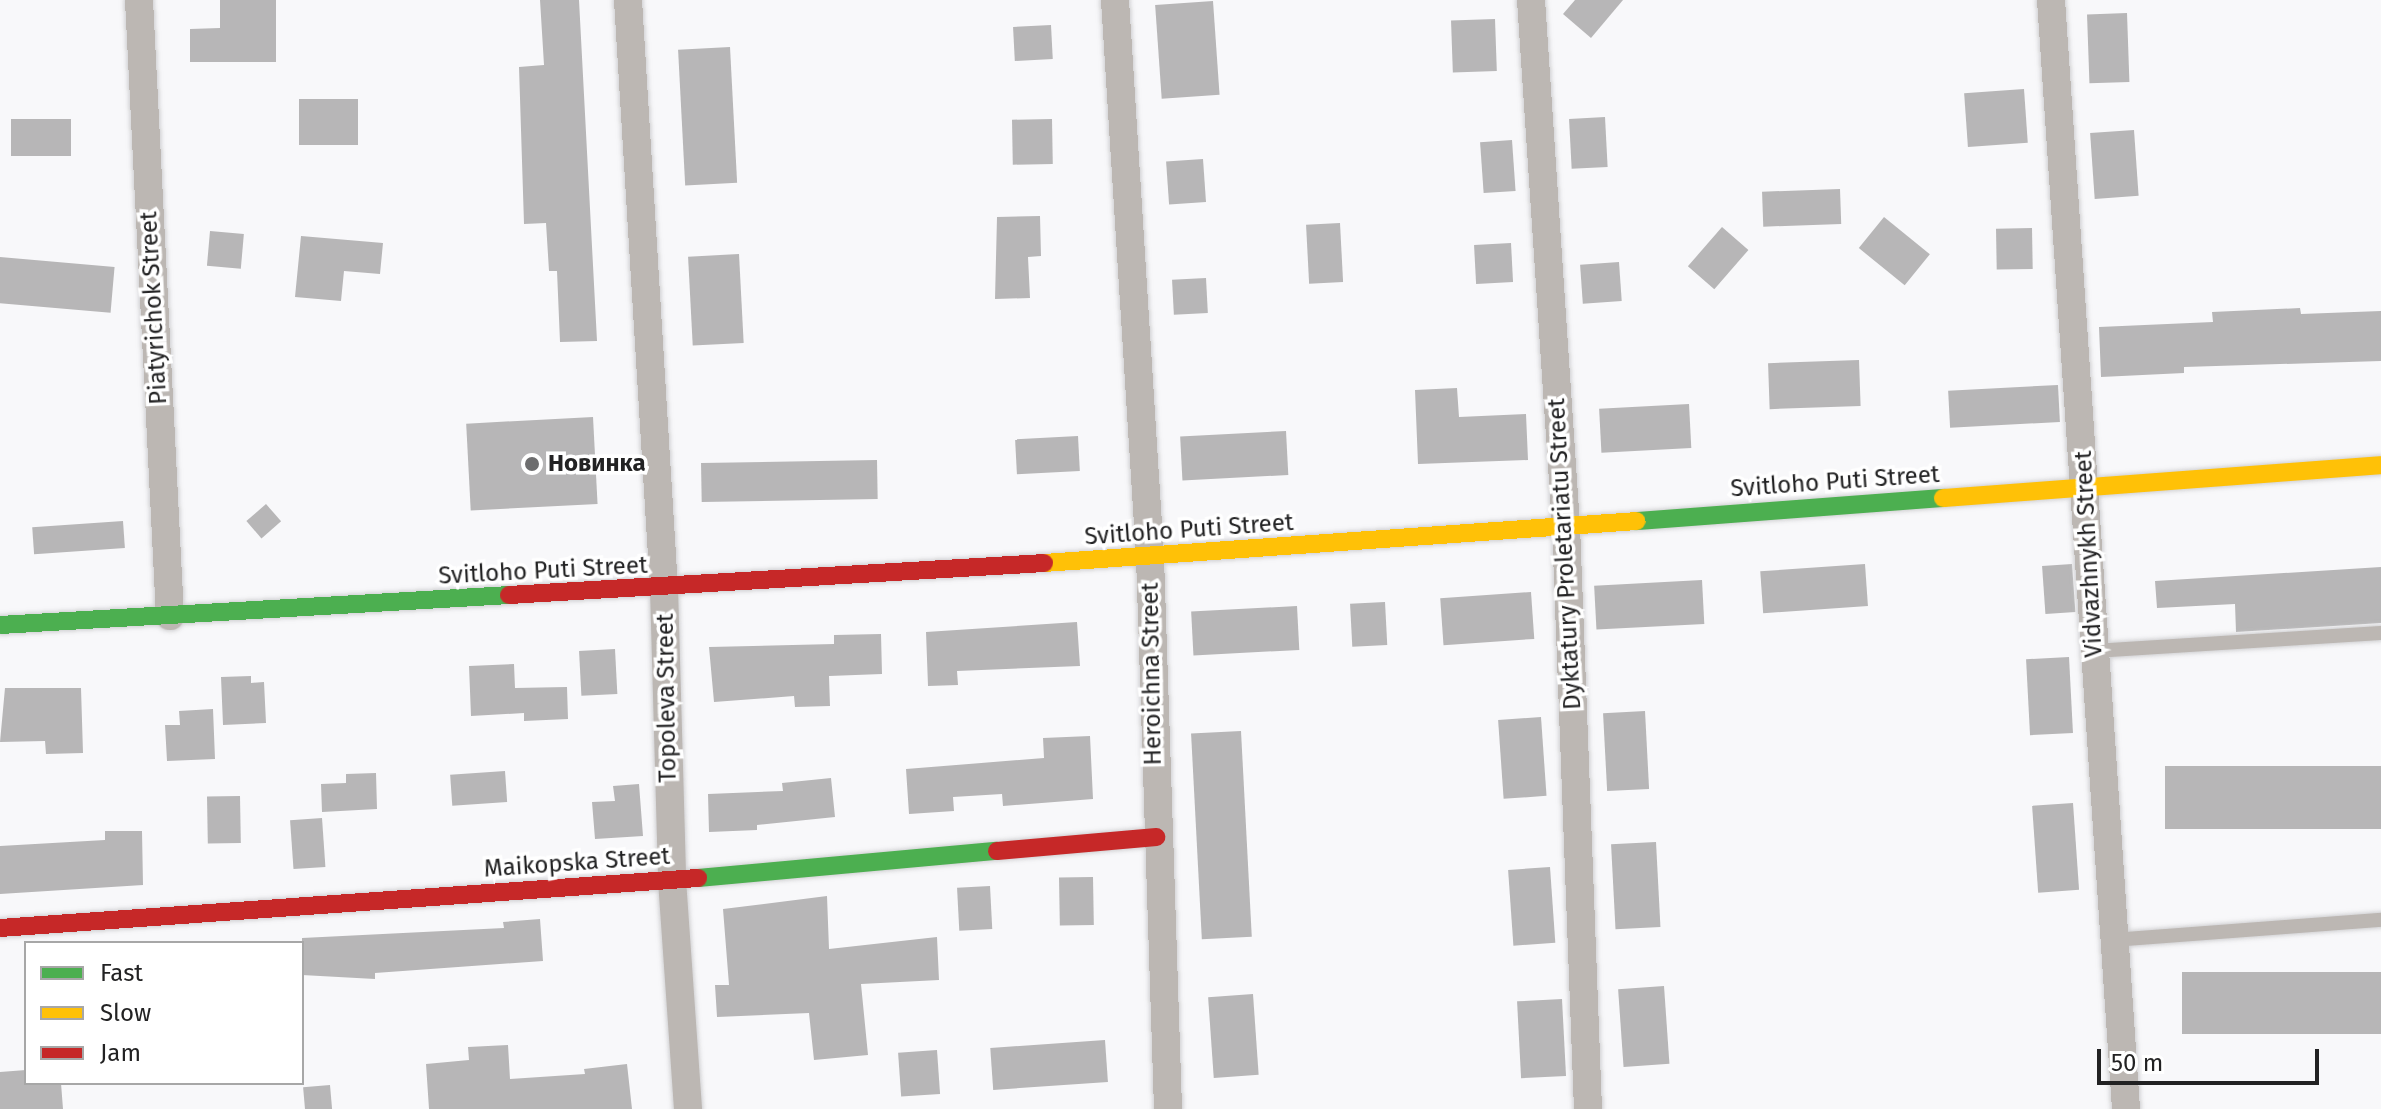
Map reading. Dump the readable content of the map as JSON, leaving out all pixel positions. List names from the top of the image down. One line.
{"streets":{"main road":["Svitloho Puti Street","Maikopska Street"],"street":["Piatyrichok Street","Dyktatury Proletariatu Street","Vidvazhnykh Street","Heroichna Street","Topoleva Street"]},"crossings":[["Piatyrichok Street","Svitloho Puti Street"],["Svitloho Puti Street","Dyktatury Proletariatu Street"],["Svitloho Puti Street","Vidvazhnykh Street"],["Svitloho Puti Street","Heroichna Street"],["Svitloho Puti Street","Topoleva Street"],["Heroichna Street","Maikopska Street"],["Topoleva Street","Maikopska Street"]],"places":["Новинка"],"legend":["Fast","Slow","Jam"],"scale_bar":"50 m"}
